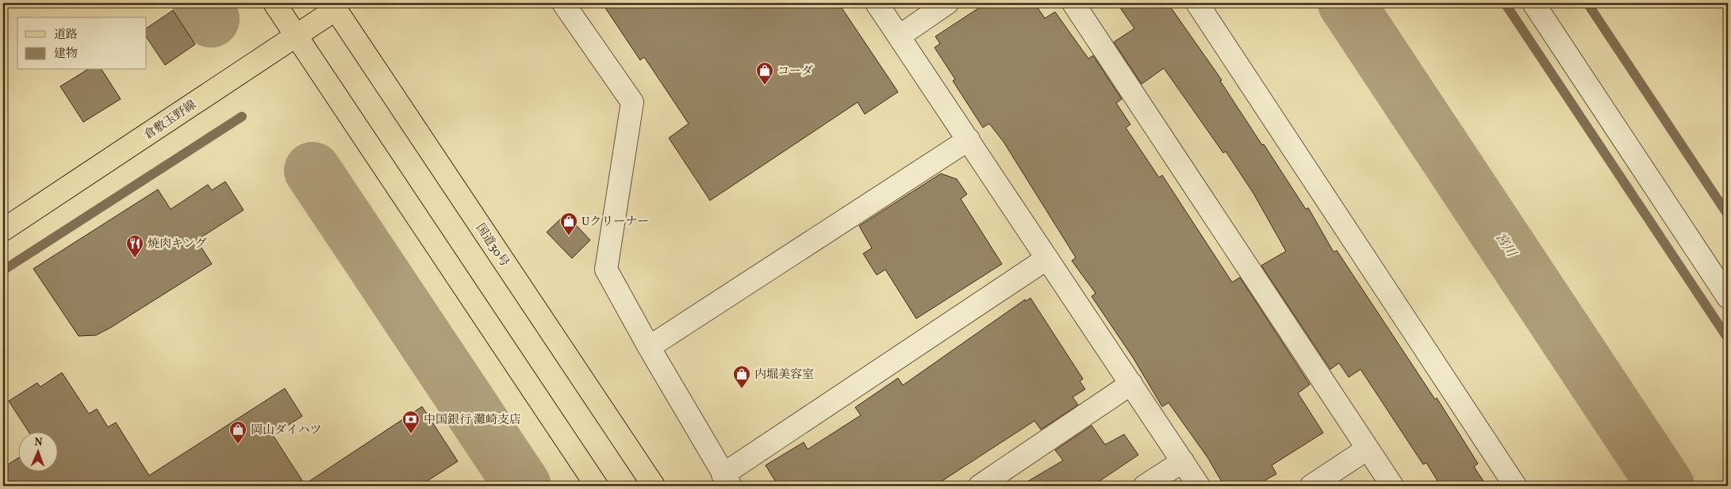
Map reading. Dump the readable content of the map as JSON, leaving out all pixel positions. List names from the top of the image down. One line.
{"streets":{"main road":["倉敷玉野線","国道30号"]},"crossings":[["倉敷玉野線","国道30号"]],"water":["宮川"],"places":{"shop":["コーダ","Uクリーナー","内堀美容室","岡山ダイハツ"],"restaurant":["焼肉キング"],"bank":["中国銀行 灘崎支店"]},"legend":["道路","建物"],"north":"top"}
